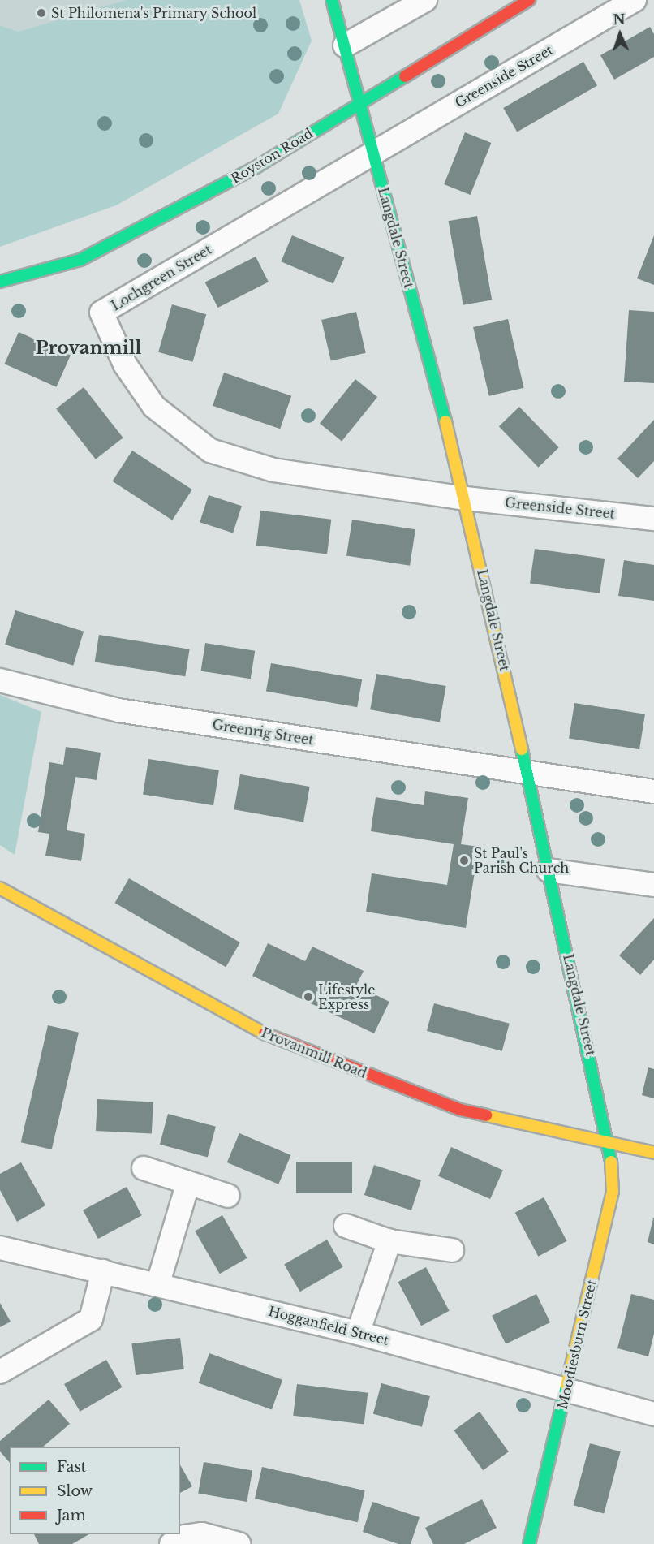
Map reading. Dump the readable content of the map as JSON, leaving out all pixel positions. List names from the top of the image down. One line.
{"streets":{"street":["Greenside Street","Royston Road","Langdale Street","Lochgreen Street","Greenrig Street","Provanmill Road","Hogganfield Street","Moodiesburn Street"]},"crossings":[["Greenside Street","Langdale Street"],["Greenside Street","Lochgreen Street"],["Royston Road","Langdale Street"],["Langdale Street","Lochgreen Street"],["Langdale Street","Greenrig Street"],["Langdale Street","Provanmill Road"],["Langdale Street","Moodiesburn Street"],["Provanmill Road","Moodiesburn Street"],["Hogganfield Street","Moodiesburn Street"]],"districts":["Provanmill"],"places":["St Philomena's Primary School","St Paul's Parish Church","Lifestyle Express"],"legend":["Fast","Slow","Jam"],"north":"top"}
